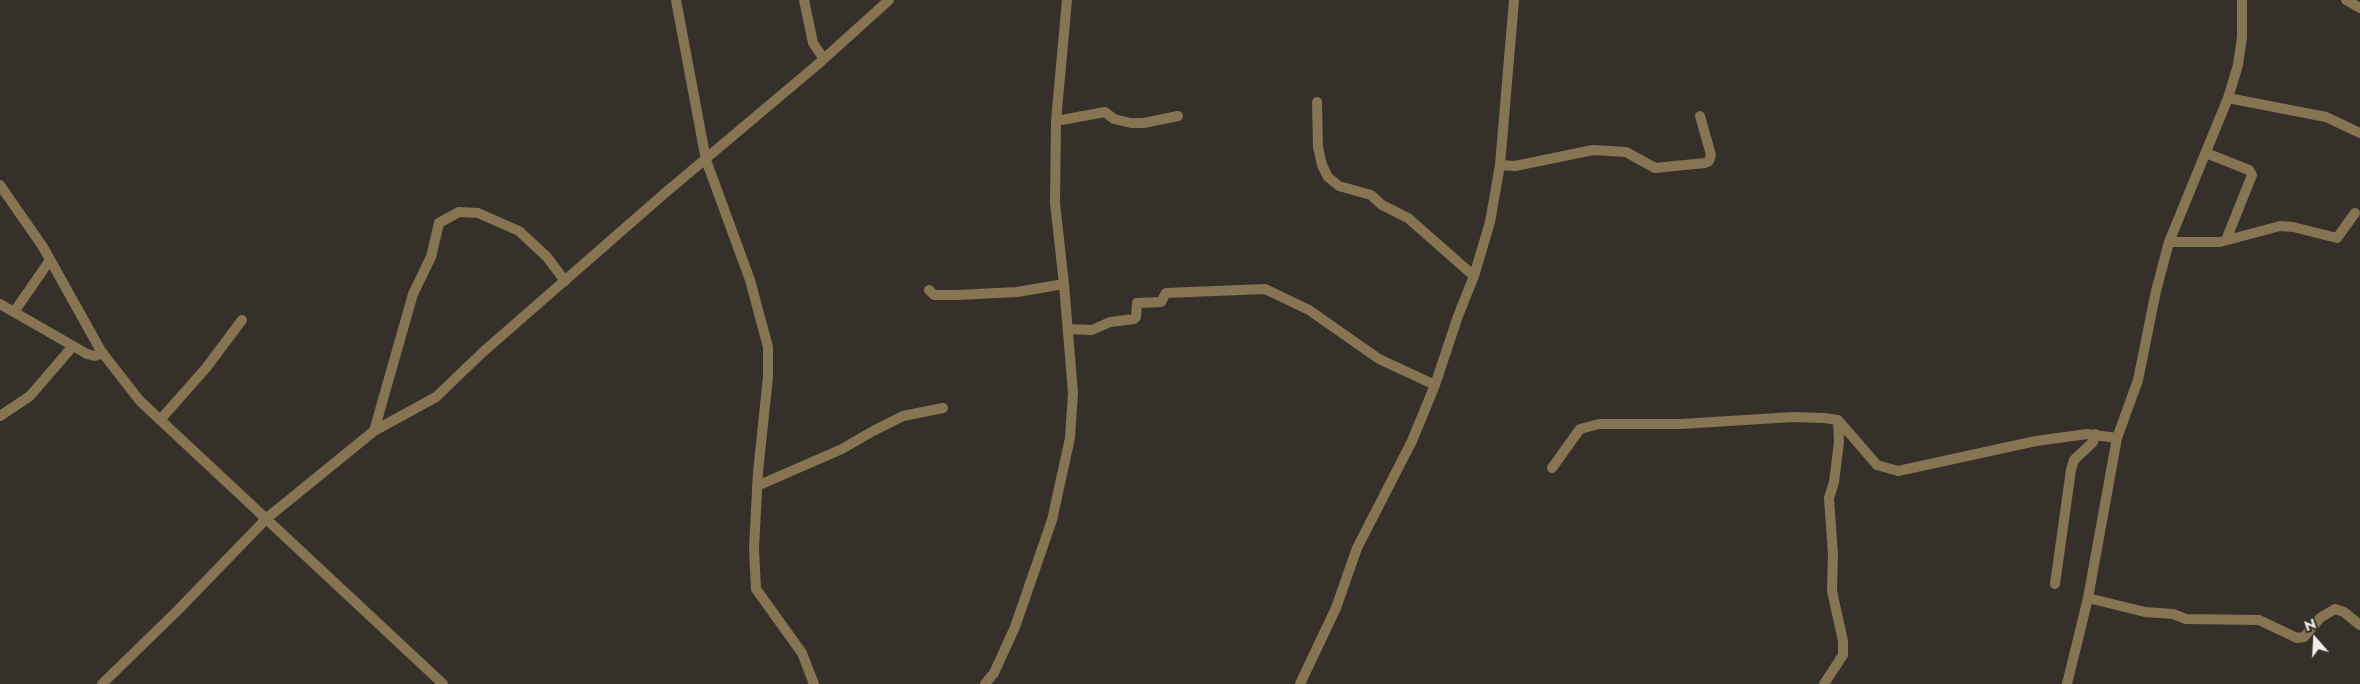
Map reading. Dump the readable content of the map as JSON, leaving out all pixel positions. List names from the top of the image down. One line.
{"north":"top"}
